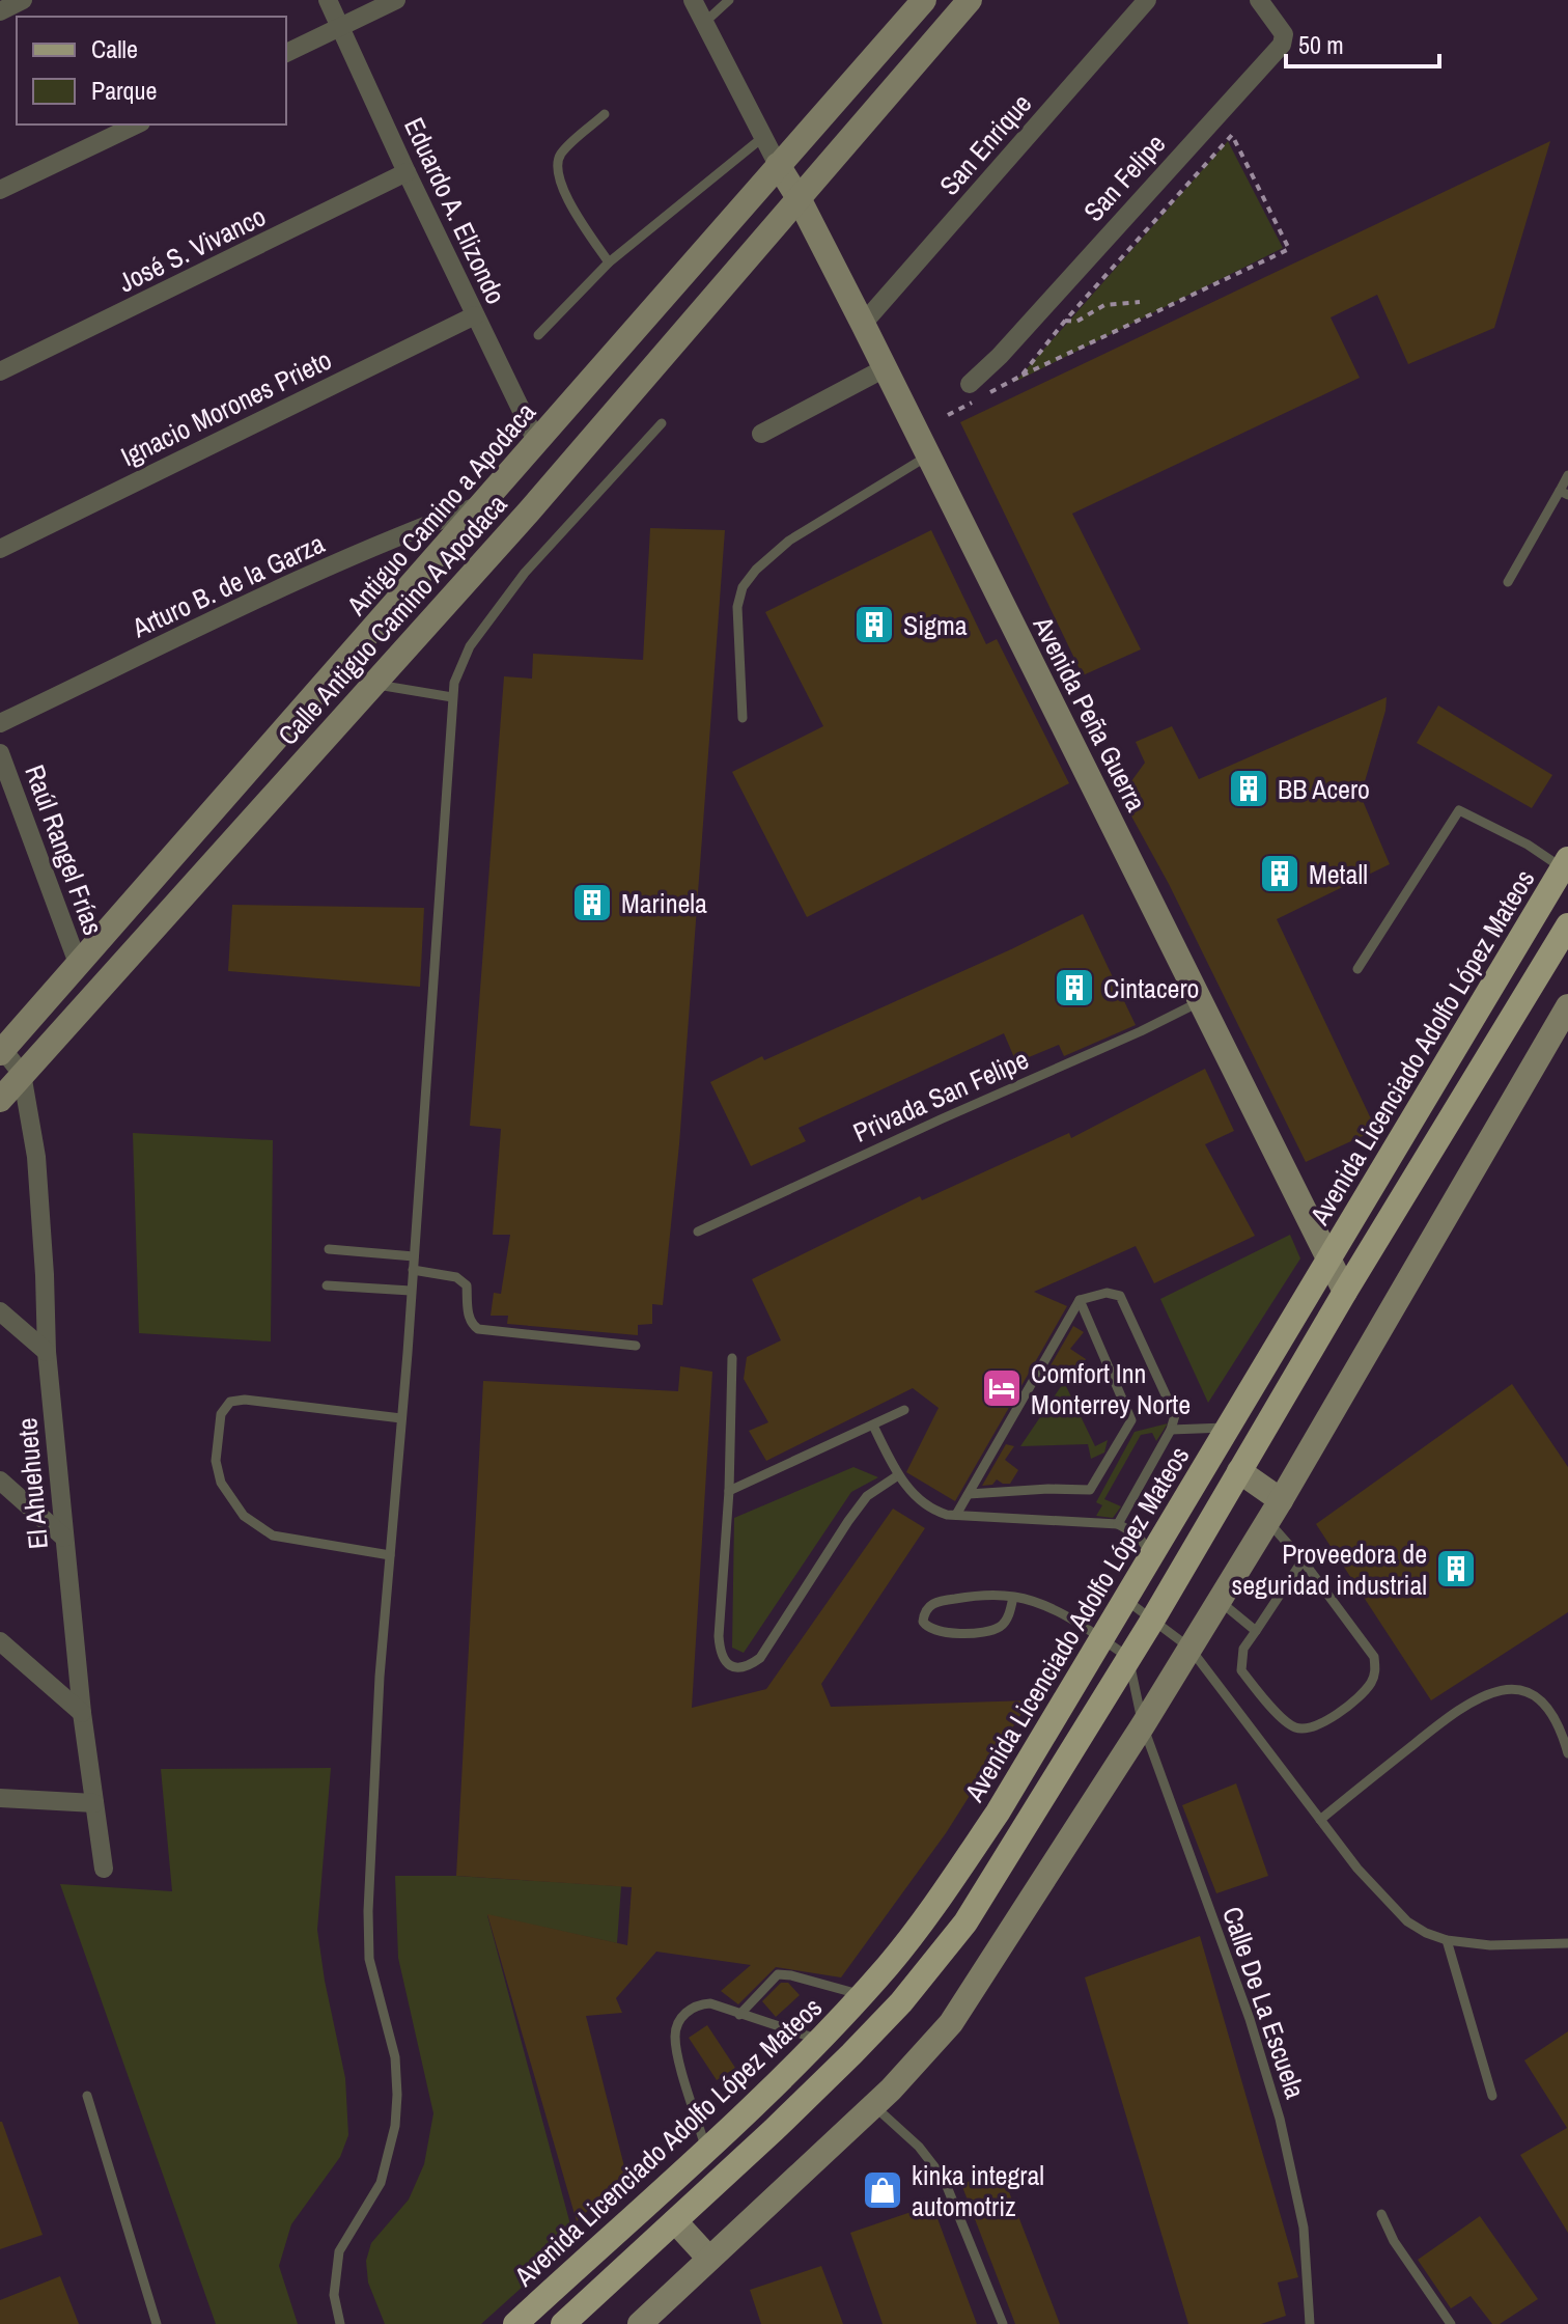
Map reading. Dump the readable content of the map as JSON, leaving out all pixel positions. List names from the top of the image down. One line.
{"streets":{"main road":["Avenida Licenciado Adolfo López Mateos"],"street":["San Enrique","San Felipe","Eduardo A. Elizondo","José S. Vivanco","Ignacio Morones Prieto","Antiguo Camino a Apodaca","Arturo B. de la Garza","Calle Antiguo Camino A Apodaca","Avenida Peña Guerra","Raúl Rangel Frías","El Ahuehuete"],"lane":["Privada San Felipe","Calle De La Escuela"]},"crossings":[["San Enrique","Avenida Peña Guerra"],["Eduardo A. Elizondo","José S. Vivanco"],["Eduardo A. Elizondo","Ignacio Morones Prieto"],["Eduardo A. Elizondo","Antiguo Camino a Apodaca"],["Antiguo Camino a Apodaca","Arturo B. de la Garza"],["Antiguo Camino a Apodaca","Avenida Peña Guerra"],["Antiguo Camino a Apodaca","Raúl Rangel Frías"],["Antiguo Camino a Apodaca","El Ahuehuete"],["Calle Antiguo Camino A Apodaca","Avenida Peña Guerra"],["Calle Antiguo Camino A Apodaca","El Ahuehuete"],["Avenida Peña Guerra","Avenida Licenciado Adolfo López Mateos"],["Avenida Peña Guerra","Privada San Felipe"]],"places":{"building":["Sigma","BB Acero","Metall","Marinela","Cintacero","Proveedora de seguridad industrial"],"hotel":["Comfort Inn Monterrey Norte"],"shop":["kinka integral automotriz"]},"legend":["Calle","Parque"],"scale_bar":"50 m"}
